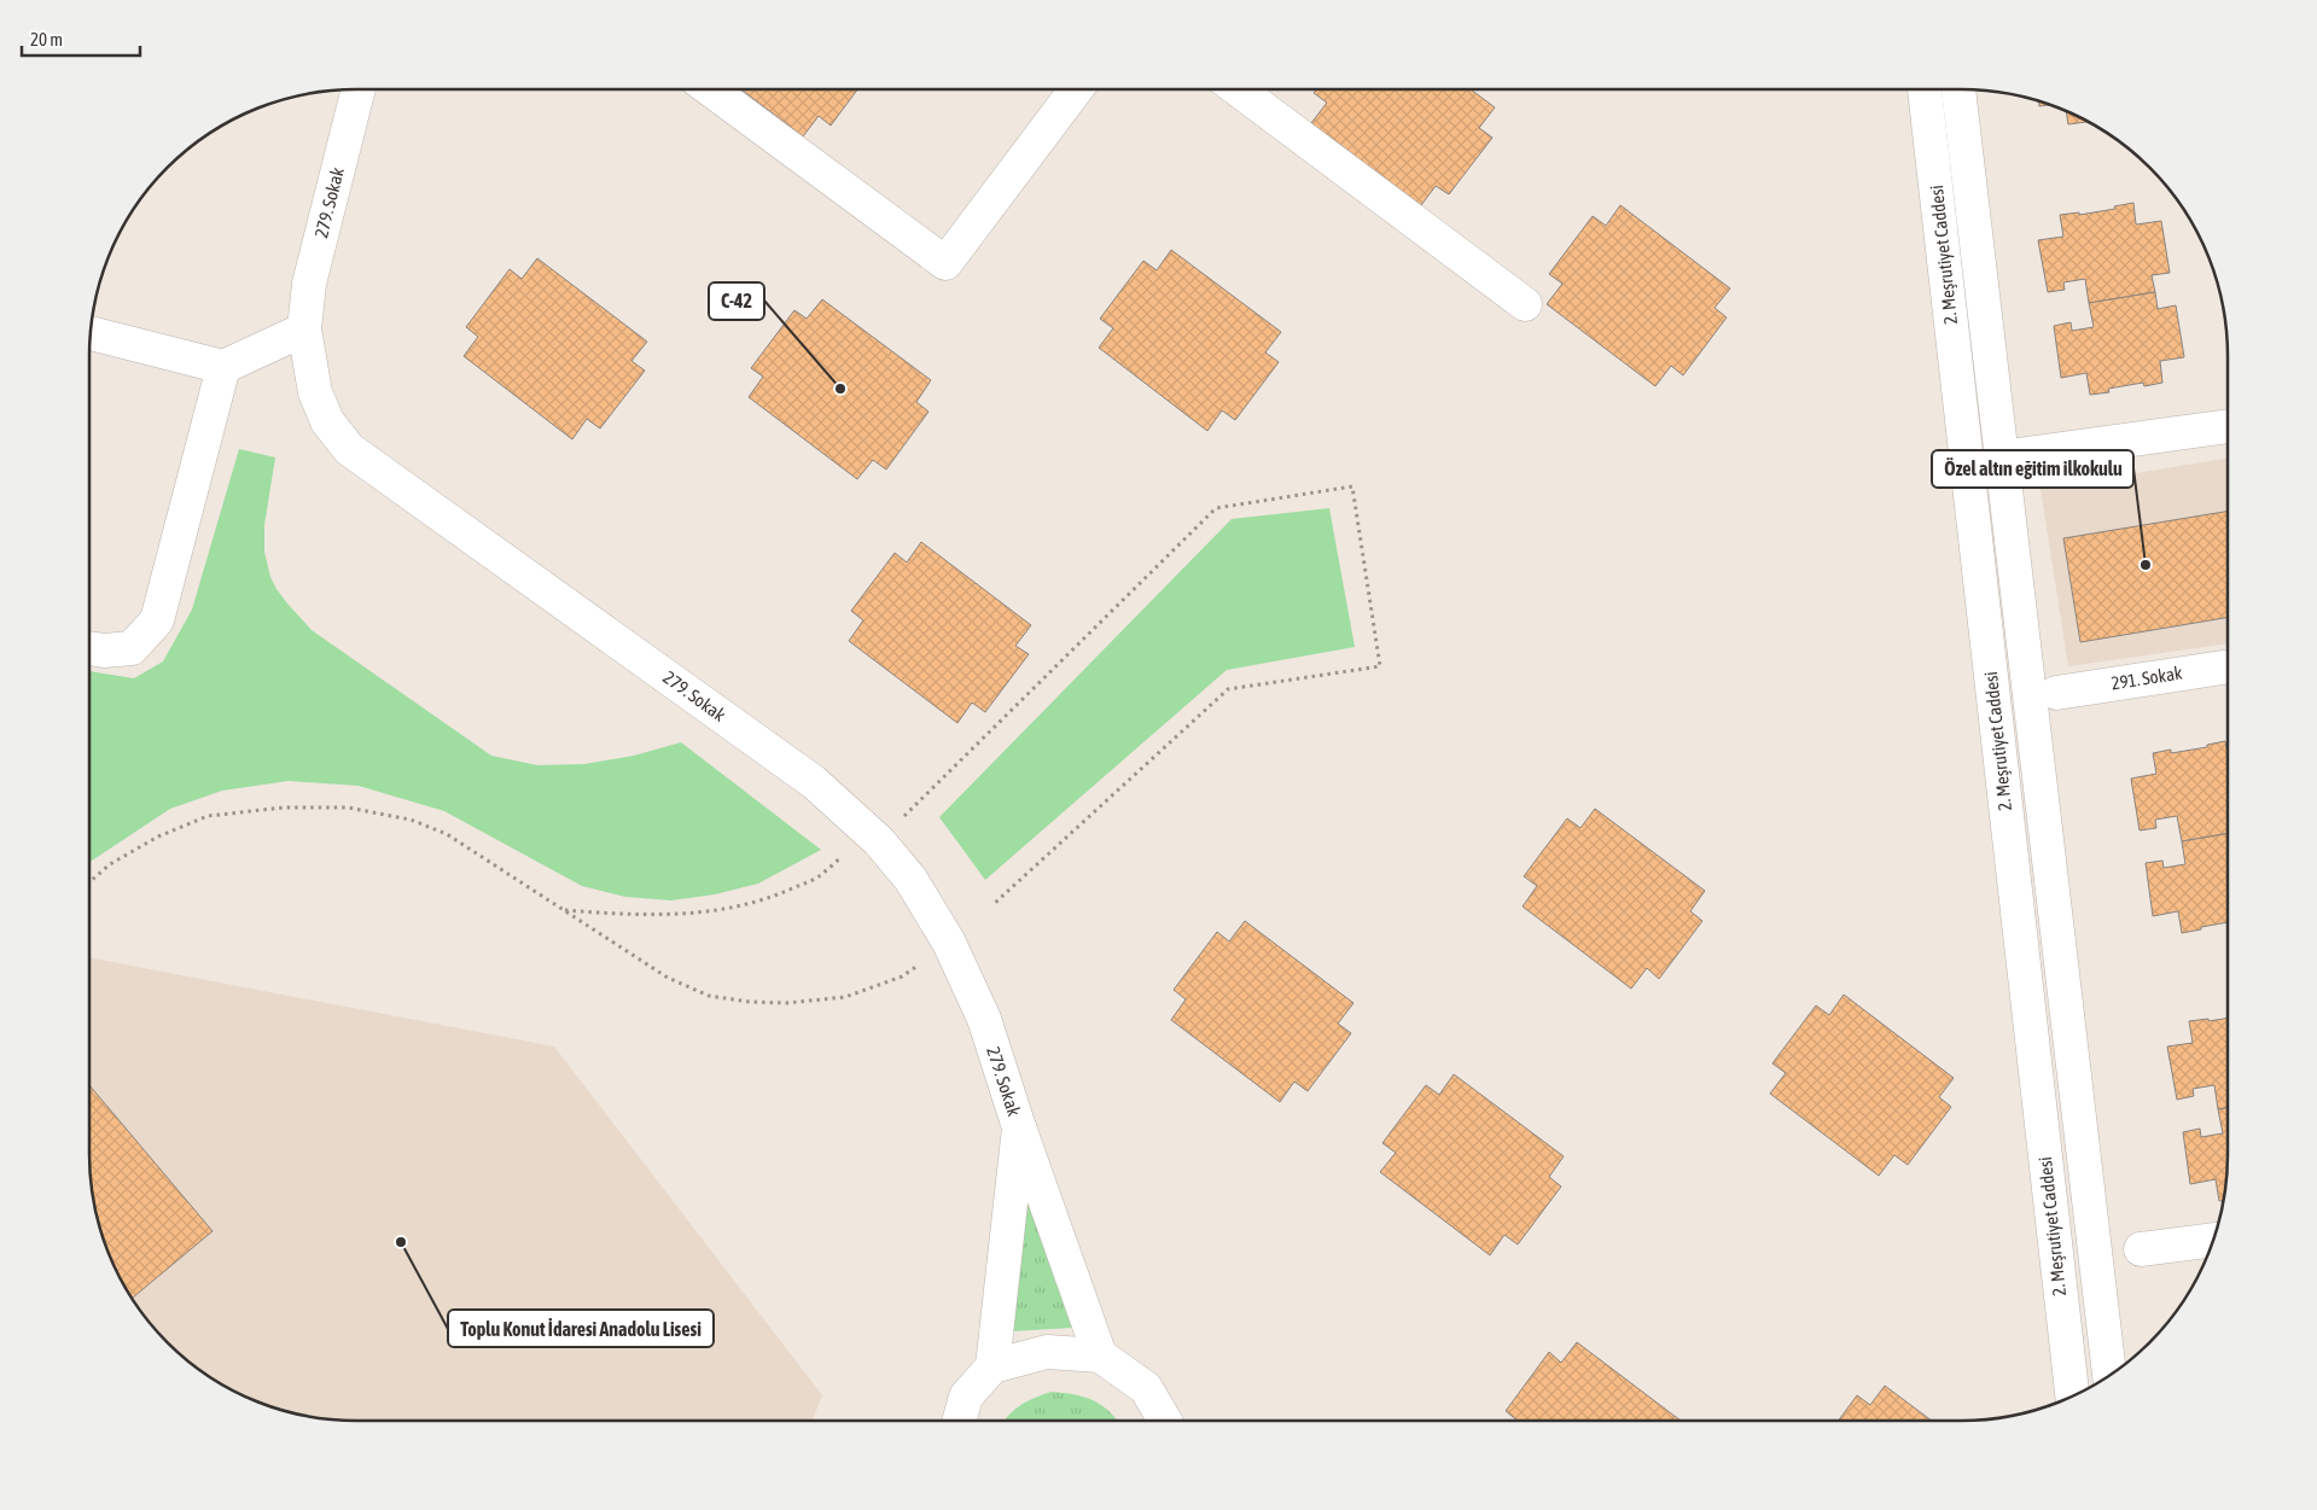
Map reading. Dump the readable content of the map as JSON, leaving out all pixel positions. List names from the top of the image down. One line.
{"streets":{"street":["279. Sokak","2. Meşrutiyet Caddesi","291. Sokak"]},"places":["C-42","Özel altın eğitim ilkokulu","Toplu Konut İdaresi Anadolu Lisesi"],"scale_bar":"20 m"}
